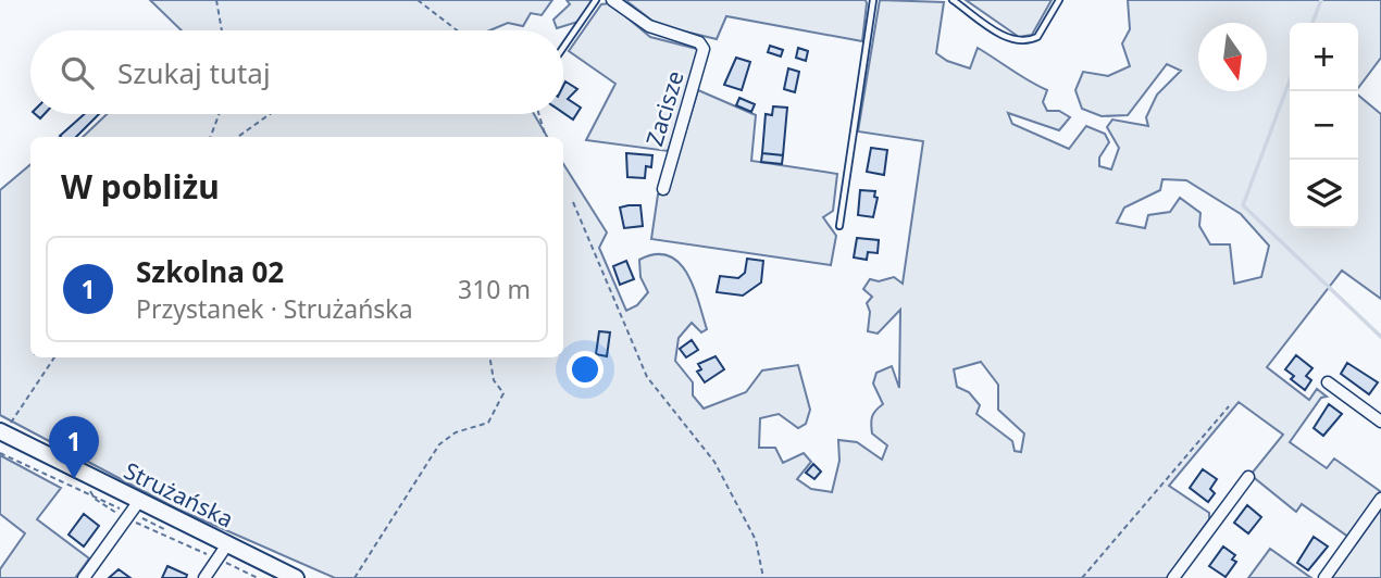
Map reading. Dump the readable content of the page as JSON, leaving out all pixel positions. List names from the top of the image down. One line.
{"streets":{"main road":["Strużańska"],"street":["Zacisze"]},"north":"bottom","page":{"map_buttons":["+","−"],"search":"Szukaj tutaj","heading":"W pobliżu","list":[{"mark":"1","name":"Szkolna 02","note":"Przystanek · Strużańska","value":"310 m"}],"pins":"1"}}
